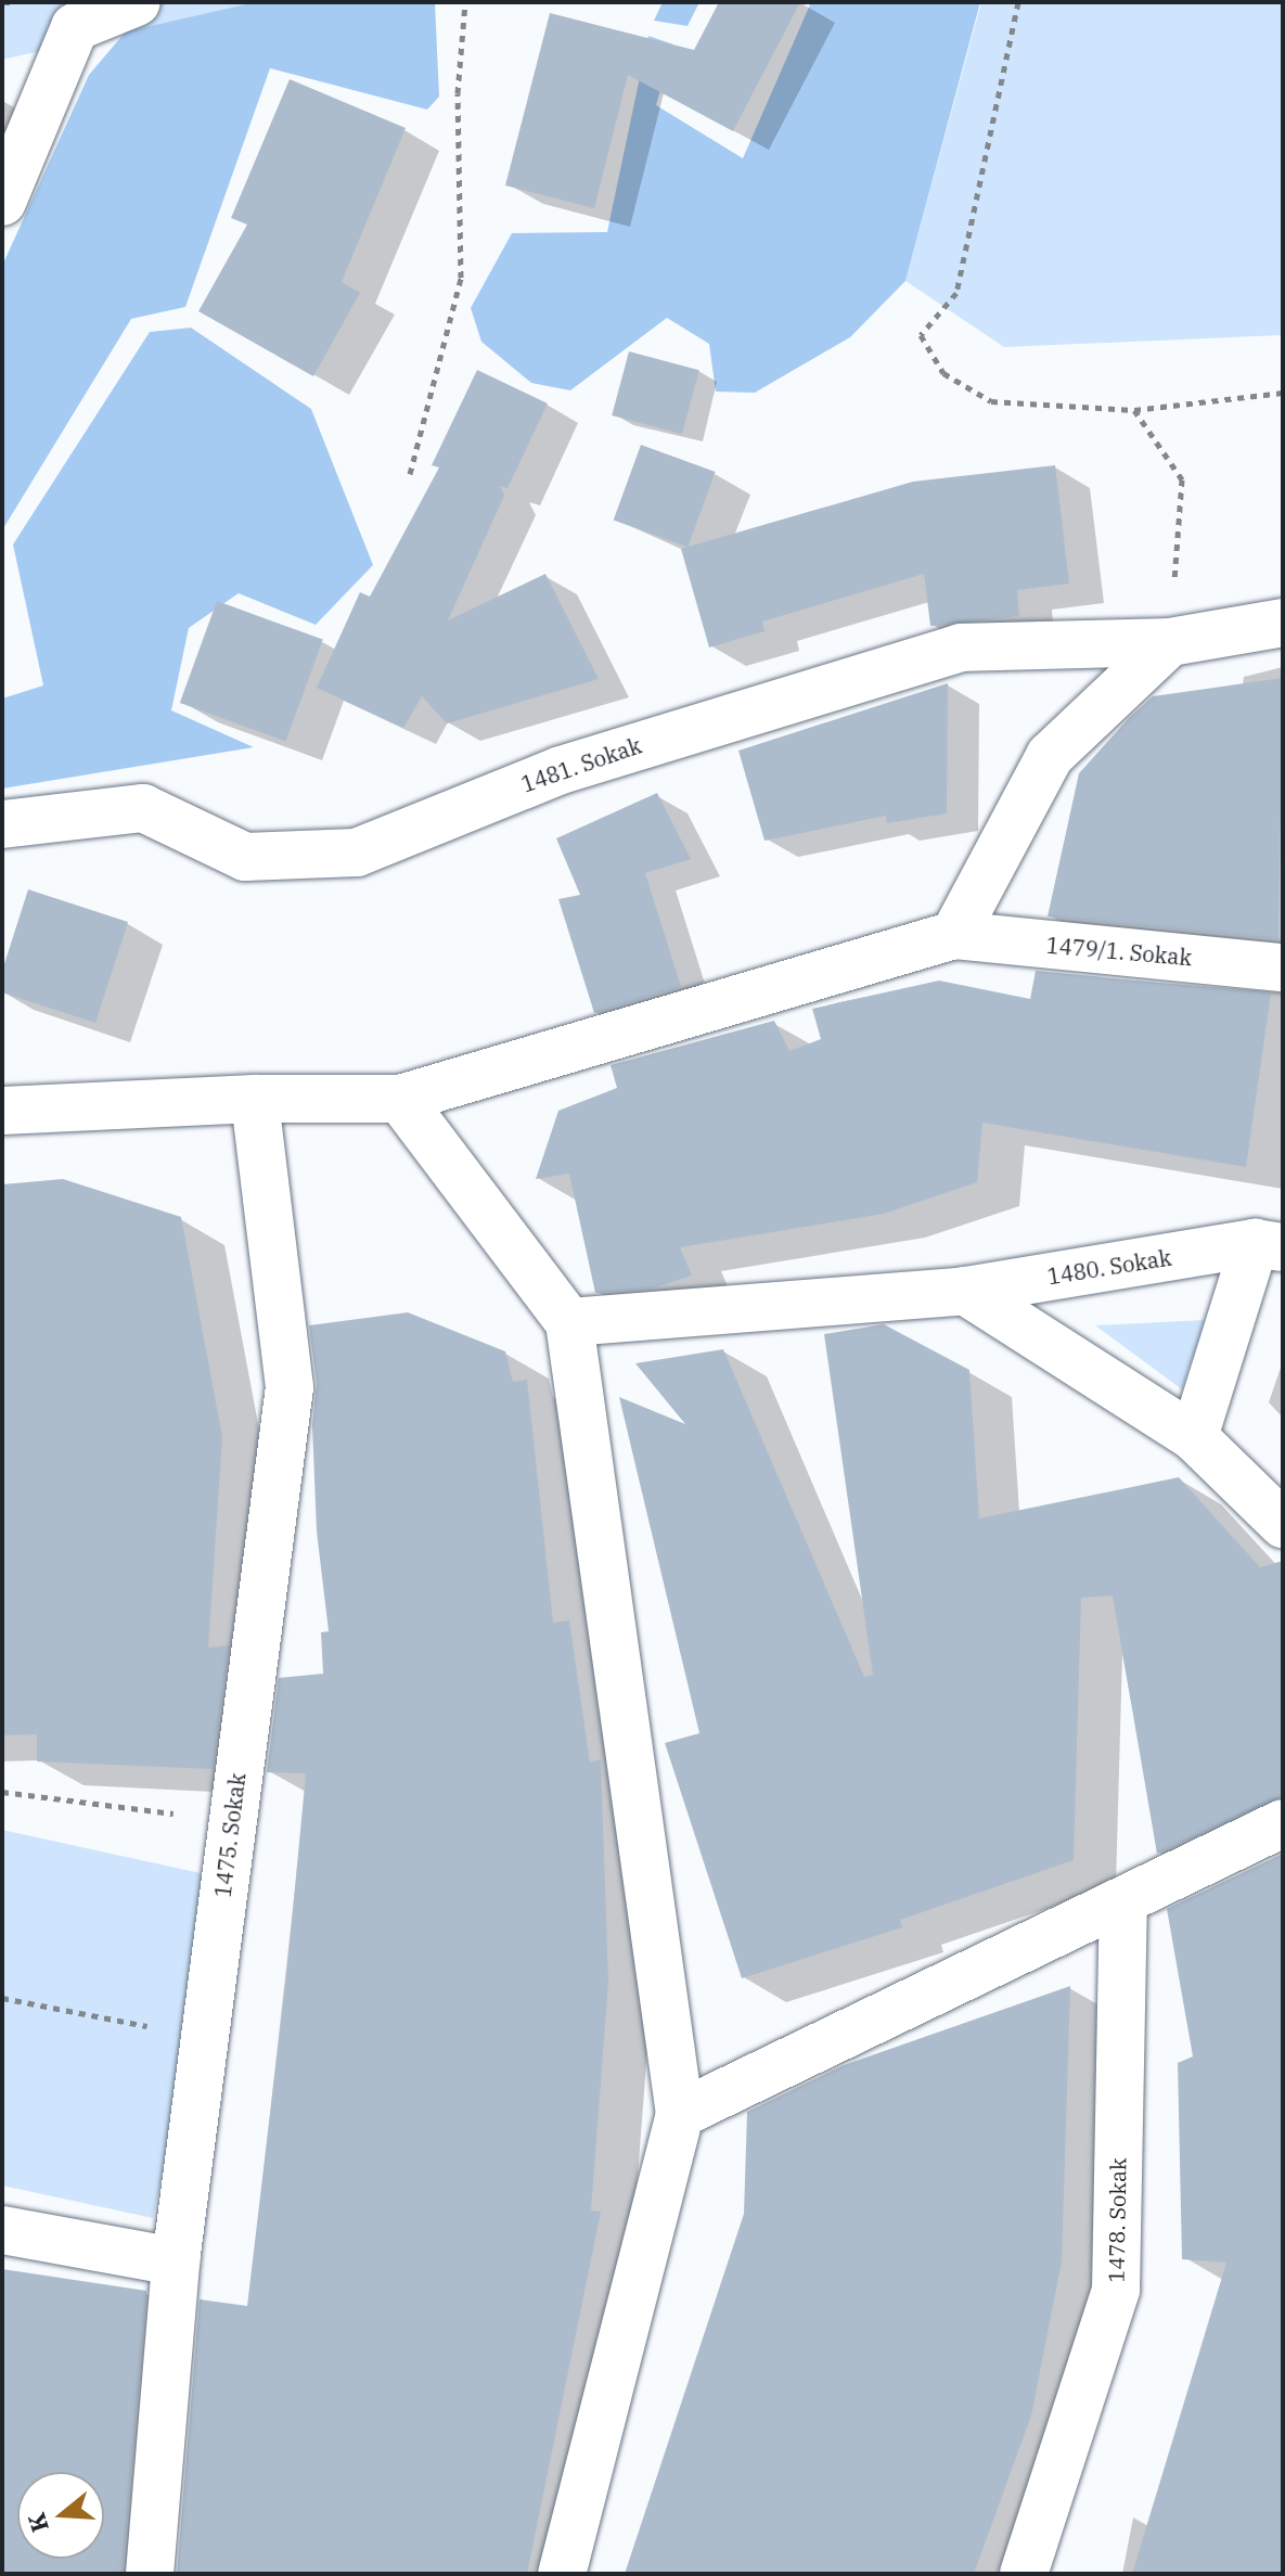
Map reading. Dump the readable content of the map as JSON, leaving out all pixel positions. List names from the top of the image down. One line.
{"streets":{"street":["1481. Sokak","1479/1. Sokak","1480. Sokak","1475. Sokak","1478. Sokak"]},"north":"left"}
